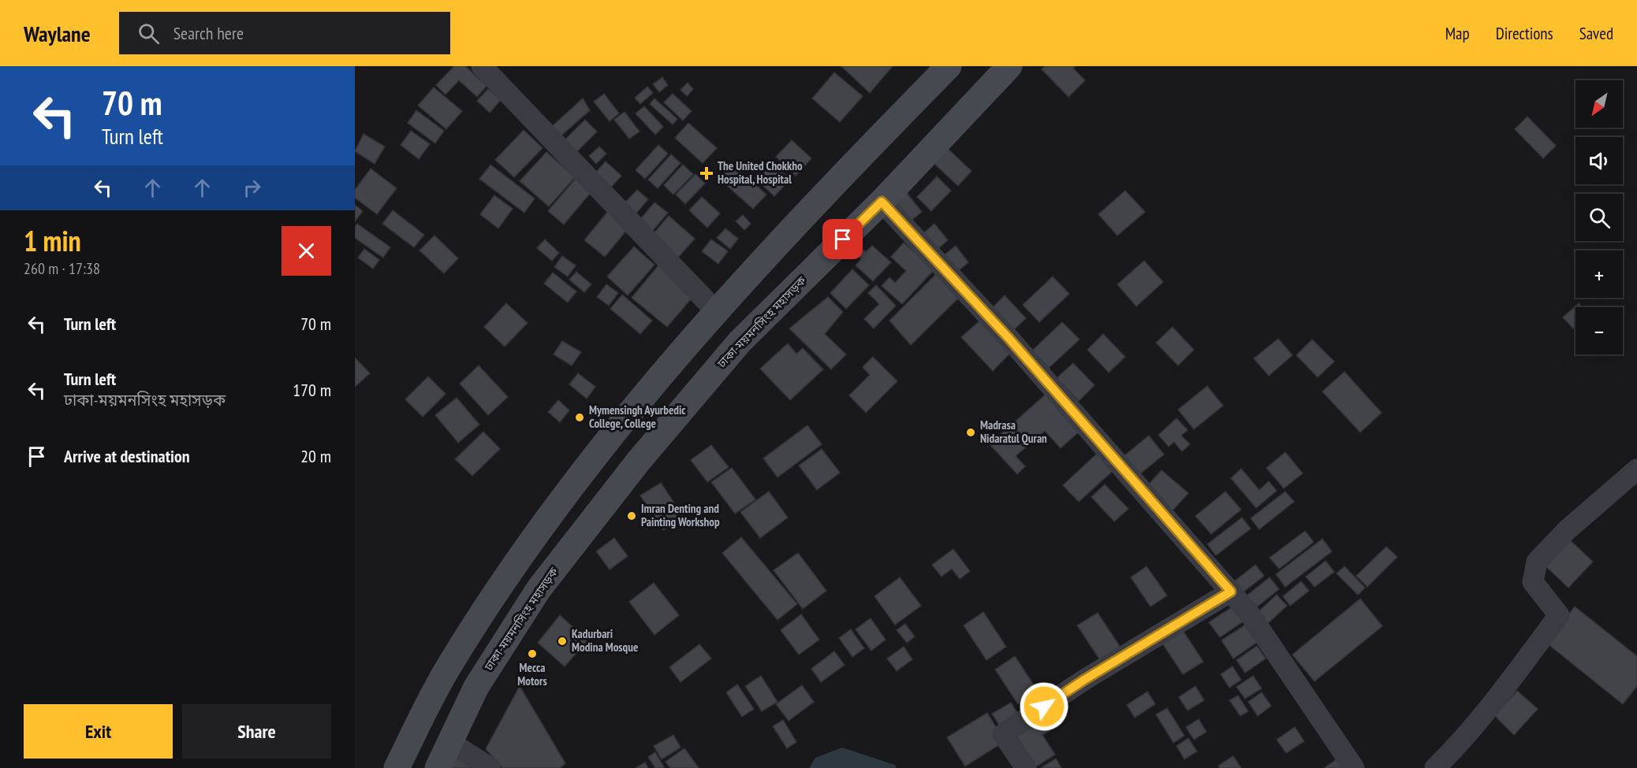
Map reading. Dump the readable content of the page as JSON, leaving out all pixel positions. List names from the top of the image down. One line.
{"streets":{"main road":["ঢাকা-ময়মনসিংহ মহাসড়ক"]},"places":{"health":["The United Chokkho Hospital, Hospital"],"other":["Mymensingh Ayurbedic College, College","Madrasa Nidaratul Quran","Imran Denting and Painting Workshop","Kadurbari Modina Mosque","Mecca Motors"]},"north":"bottom left","page":{"header":"Waylane","search":"Search here","nav":["Map","Directions","Saved"],"turn":["70 m","Turn left"],"map_buttons":["+","−"],"heading":["1 min","260 m · 17:38"],"list":[{"name":"Turn left","value":"70 m"},{"name":"Turn left","note":"ঢাকা-ময়মনসিংহ মহাসড়ক","value":"170 m"},{"name":"Arrive at destination","value":"20 m"}],"buttons":["Exit","Share"]}}
